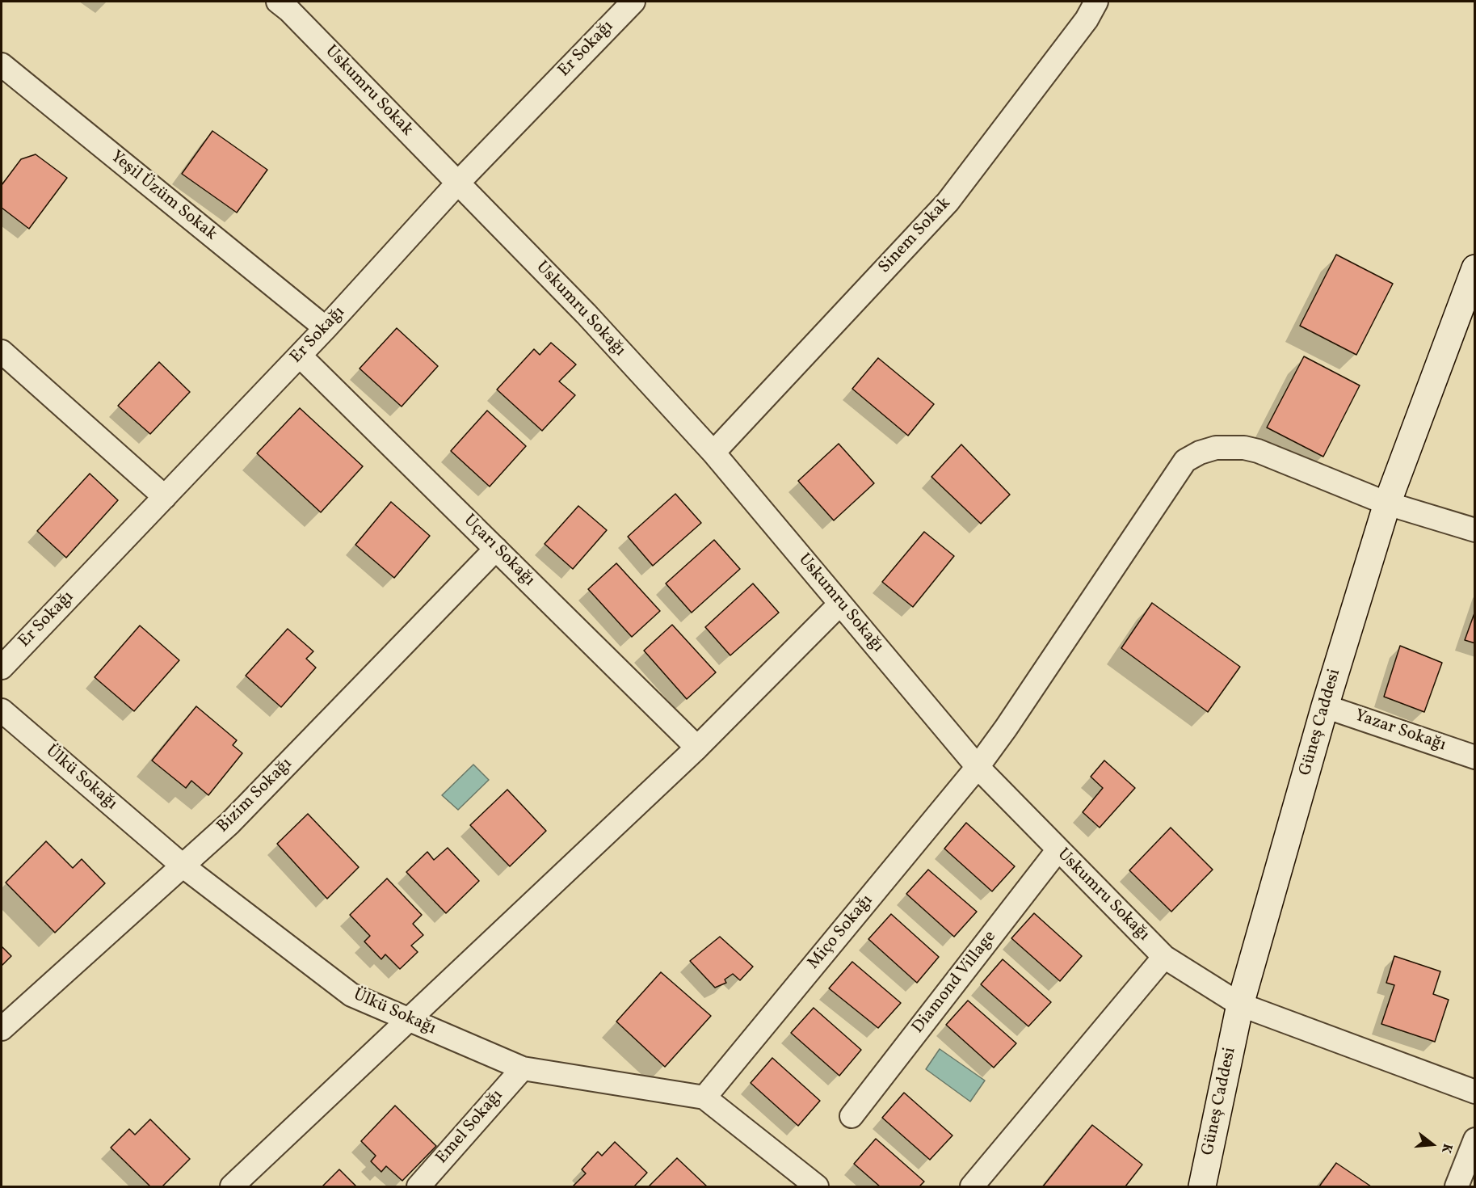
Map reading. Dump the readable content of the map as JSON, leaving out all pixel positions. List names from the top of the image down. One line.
{"streets":{"main road":["Güneş Caddesi"],"street":["Er Sokağı","Uskumru Sokak","Yeşil Üzüm Sokak","Sinem Sokak","Uskumru Sokağı","Uçarı Sokağı","Yazar Sokağı","Ülkü Sokağı","Bizim Sokağı","Miço Sokağı","Diamond Village","Emel Sokağı"]},"crossings":[["Er Sokağı","Uskumru Sokak"],["Er Sokağı","Yeşil Üzüm Sokak"],["Er Sokağı","Uskumru Sokağı"],["Er Sokağı","Uçarı Sokağı"],["Uskumru Sokak","Uskumru Sokağı"],["Sinem Sokak","Uskumru Sokağı"],["Uskumru Sokağı","Güneş Caddesi"],["Uskumru Sokağı","Miço Sokağı"],["Uskumru Sokağı","Diamond Village"],["Uçarı Sokağı","Bizim Sokağı"],["Güneş Caddesi","Yazar Sokağı"],["Güneş Caddesi","Miço Sokağı"],["Ülkü Sokağı","Bizim Sokağı"],["Ülkü Sokağı","Miço Sokağı"],["Ülkü Sokağı","Emel Sokağı"]],"north":"right"}
